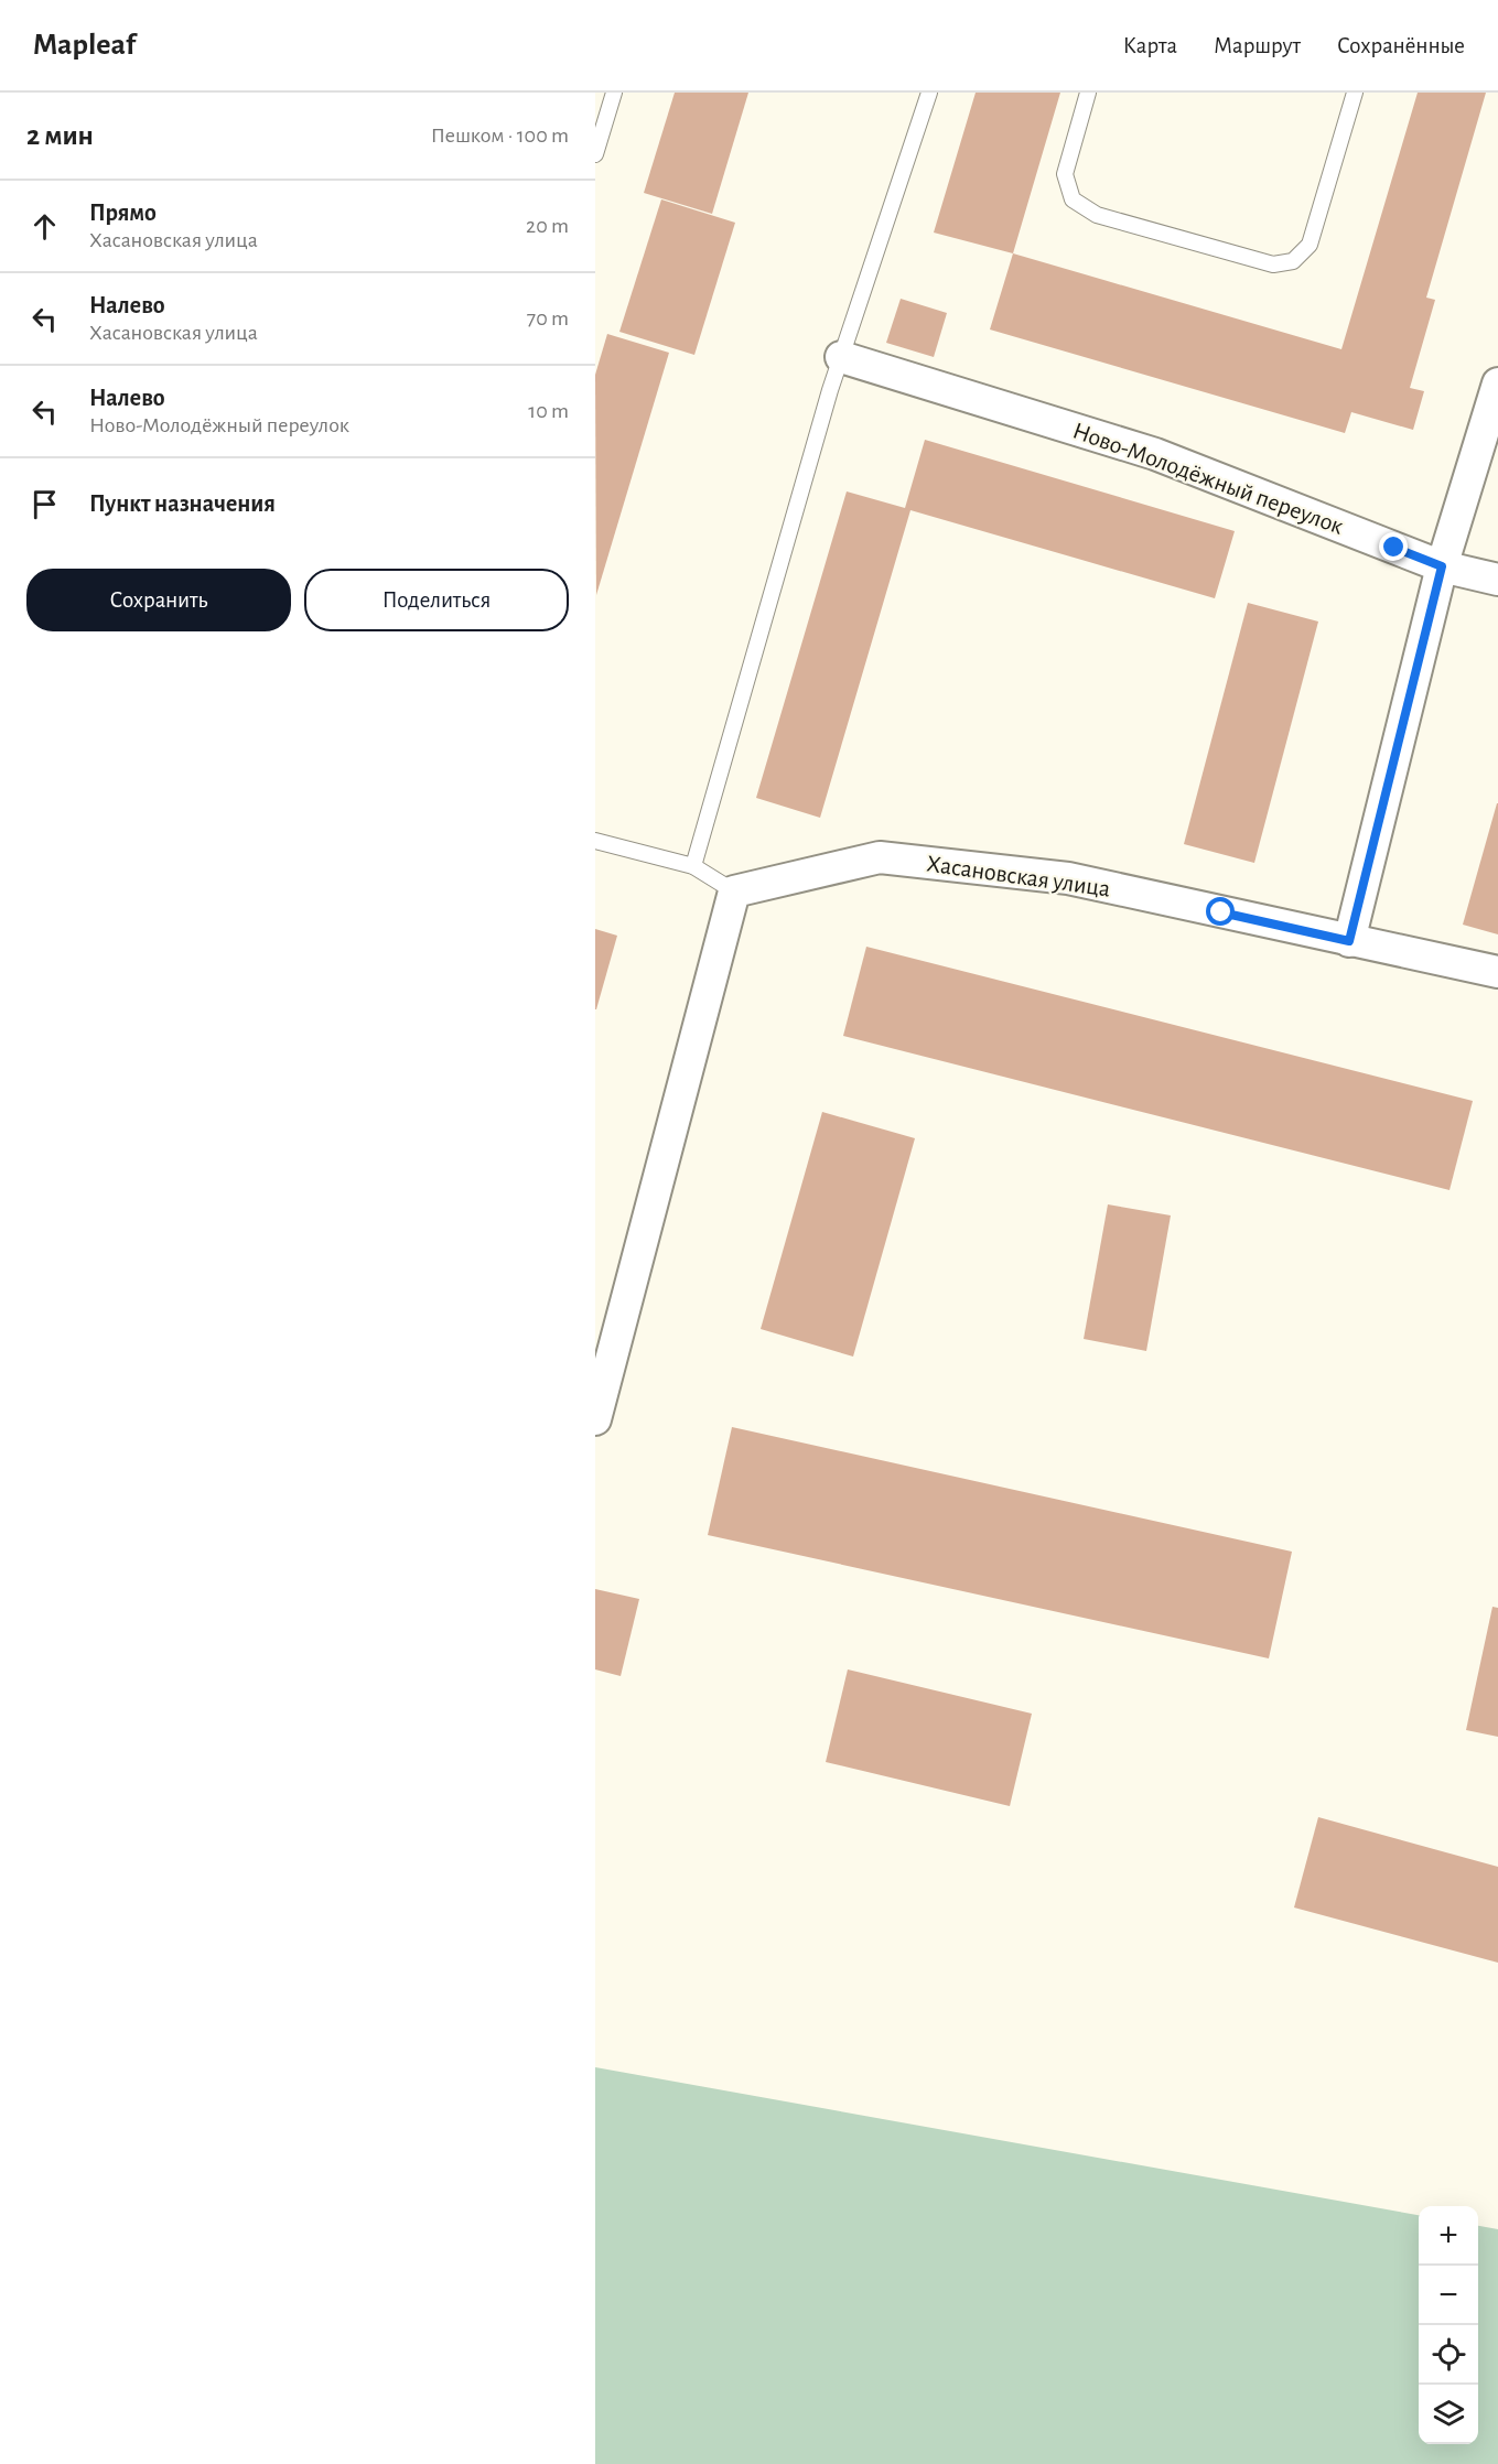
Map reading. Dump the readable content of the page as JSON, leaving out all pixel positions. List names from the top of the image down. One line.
{"streets":{"street":["Ново-Молодёжный переулок","Хасановская улица"]},"page":{"header":"Mapleaf","nav":["Карта","Маршрут","Сохранённые"],"heading":["2 мин","Пешком · 100 m"],"list":[["Прямо","Хасановская улица","20 m"],["Налево","Хасановская улица","70 m"],["Налево","Ново-Молодёжный переулок","10 m"],"Пункт назначения"],"buttons":["Сохранить","Поделиться"],"map_buttons":["+","−"]}}
